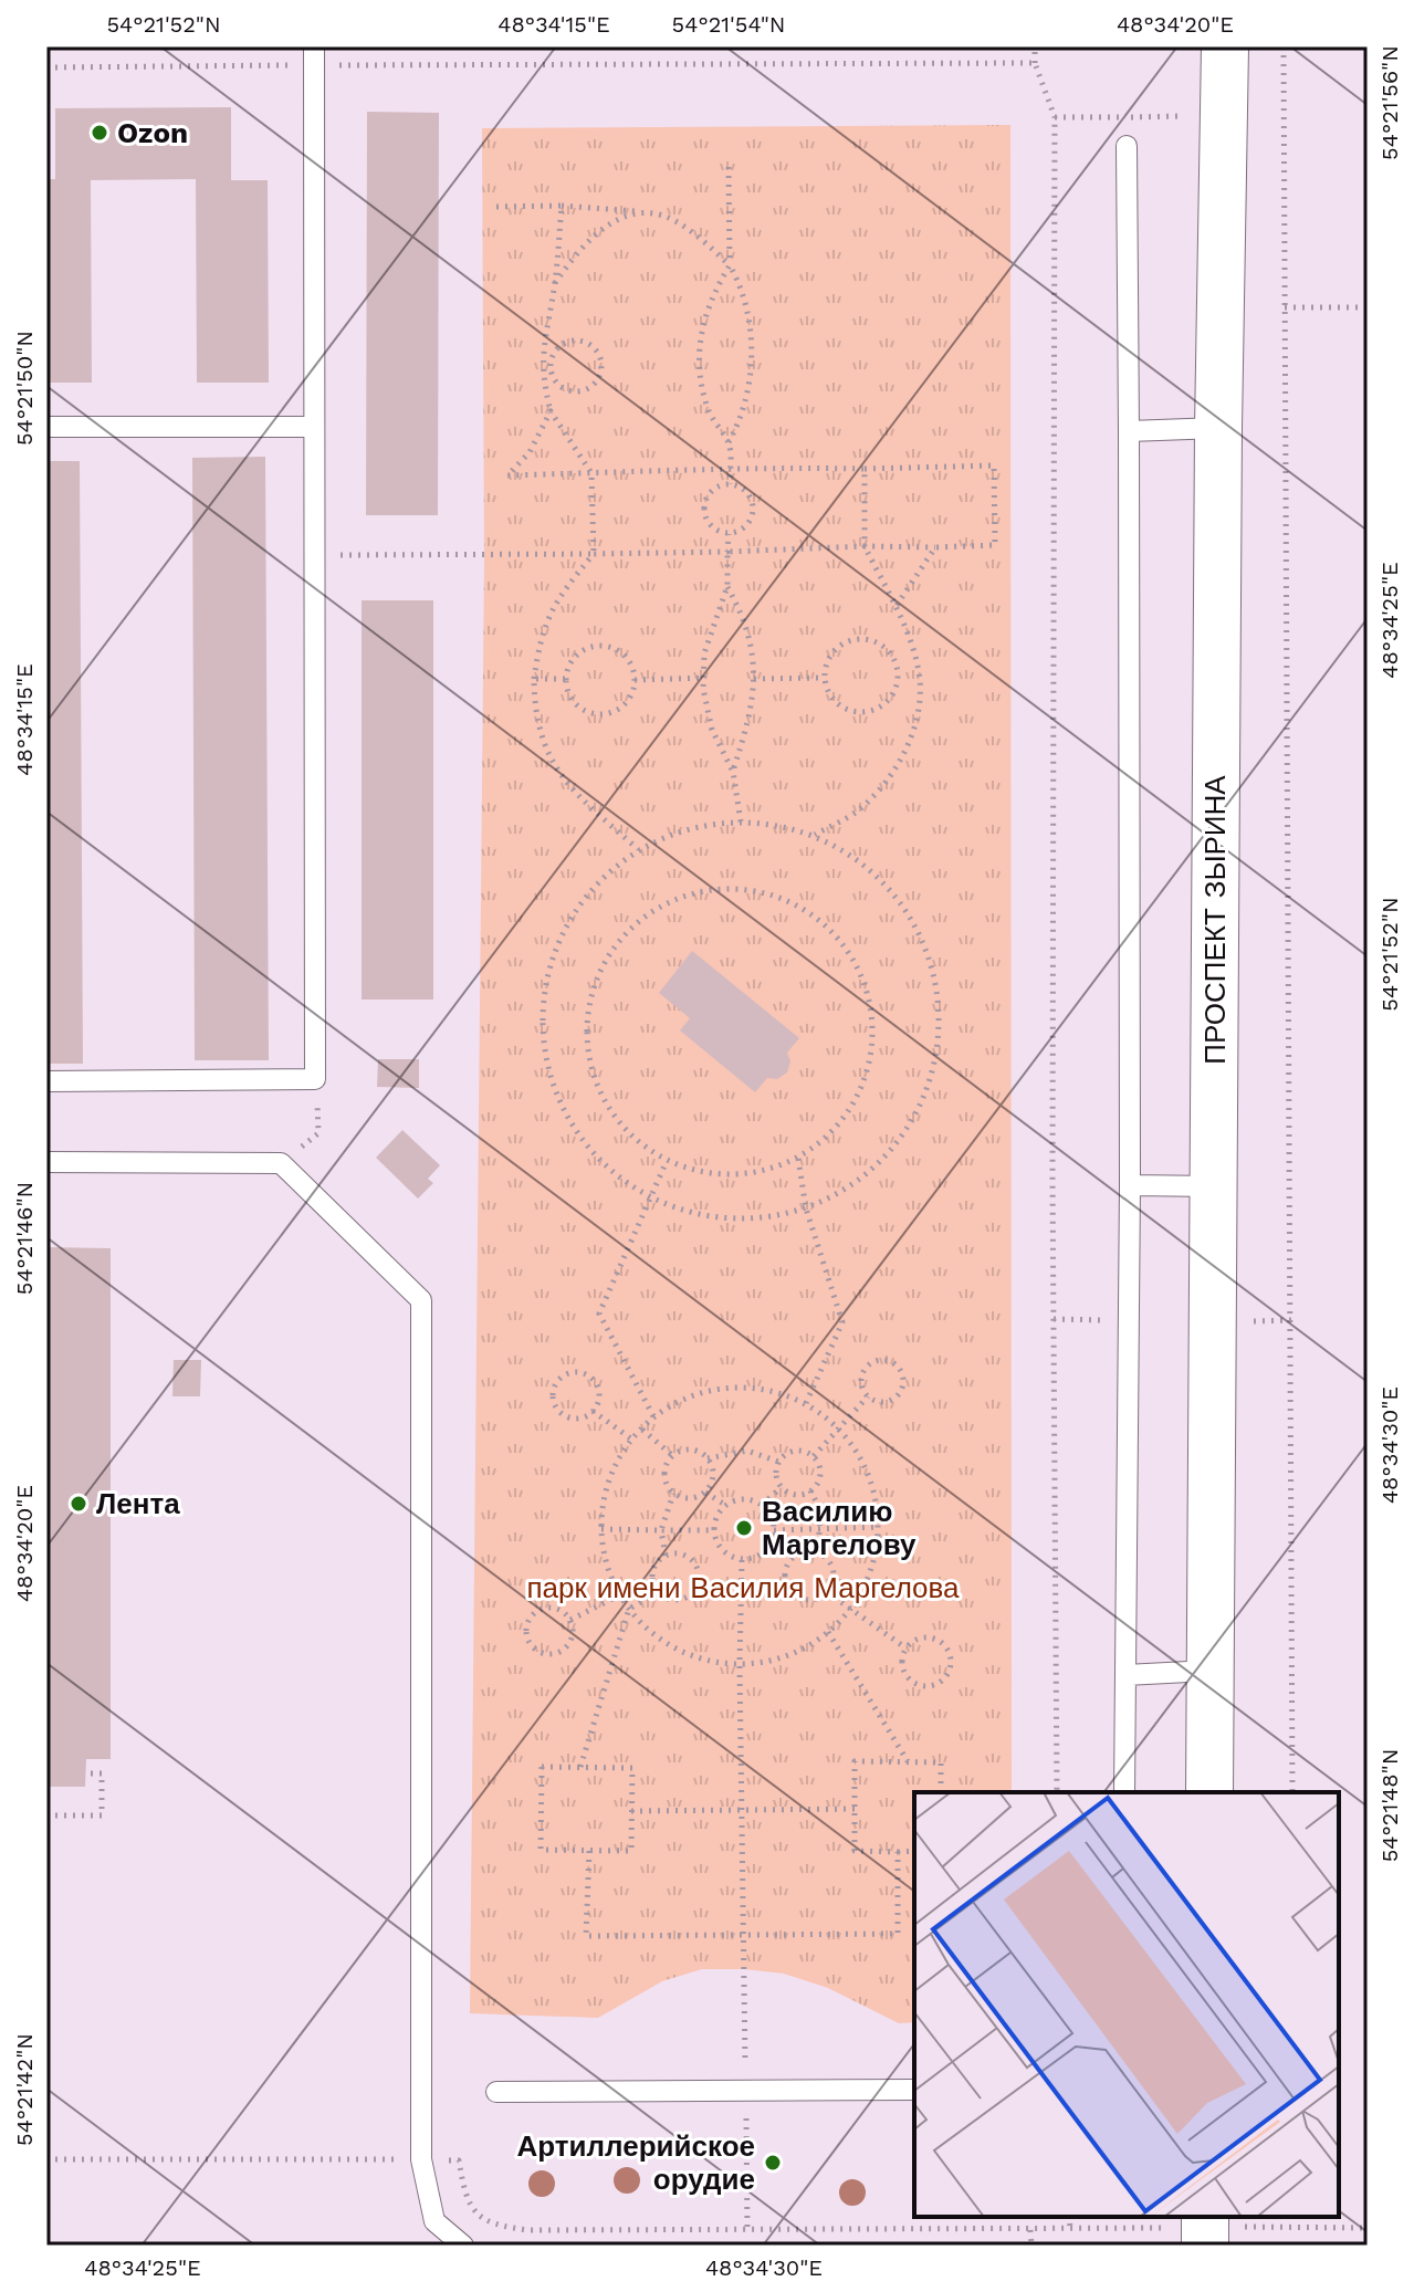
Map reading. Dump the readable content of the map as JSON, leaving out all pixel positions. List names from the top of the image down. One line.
{"streets":{"street":["ПРОСПЕКТ ЗЫРИНА"]},"parks":["парк имени Василия Маргелова"],"places":["Ozon","Лента","Василию Маргелову","Артиллерийское орудие"],"coordinates":["54°21'52\"N","48°34'15\"E","54°21'54\"N","48°34'20\"E","54°21'56\"N","54°21'50\"N","48°34'25\"E","54°21'46\"N","48°34'30\"E","54°21'48\"N","54°21'42\"N"]}
